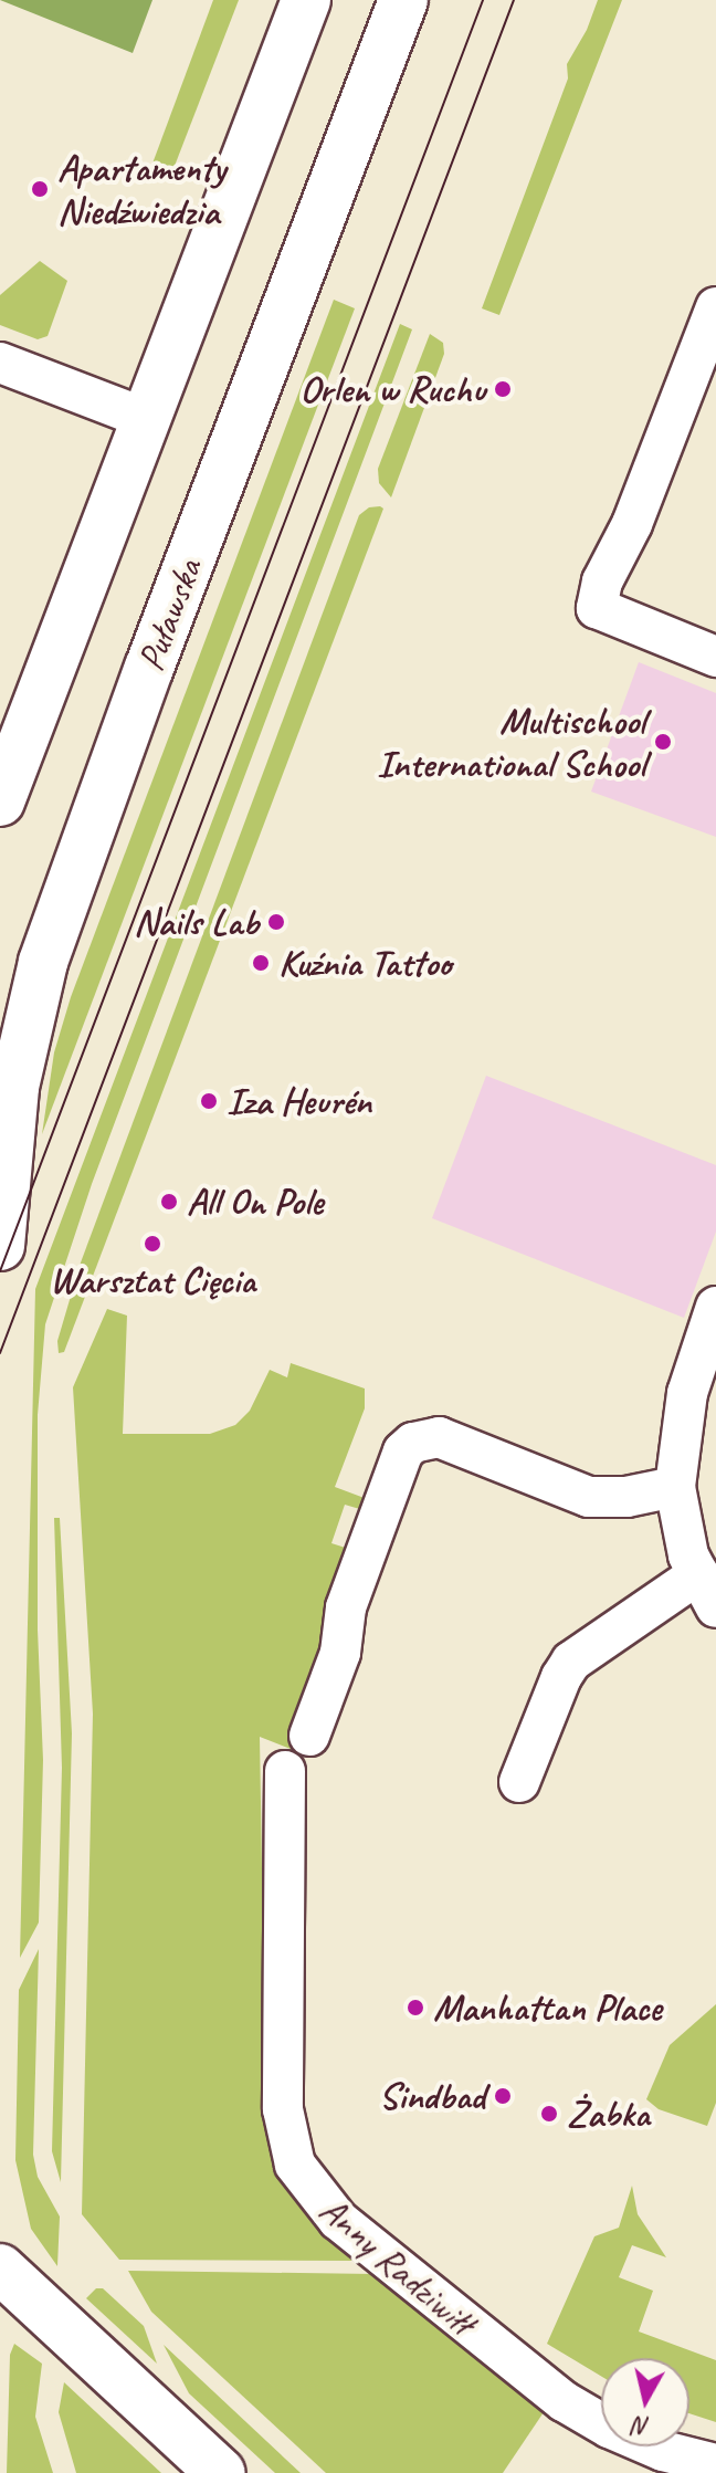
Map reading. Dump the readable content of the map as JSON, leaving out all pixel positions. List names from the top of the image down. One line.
{"streets":{"main road":["Puławska"],"street":["Anny Radziwiłł"]},"places":["Apartamenty Niedźwiedzia","Orlen w Ruchu","Multischool International School","Nails Lab","Kuźnia Tattoo","Iza Heurén","All On Pole","Warsztat Cięcia","Manhattan Place","Sindbad","Żabka"],"north":"bottom"}
